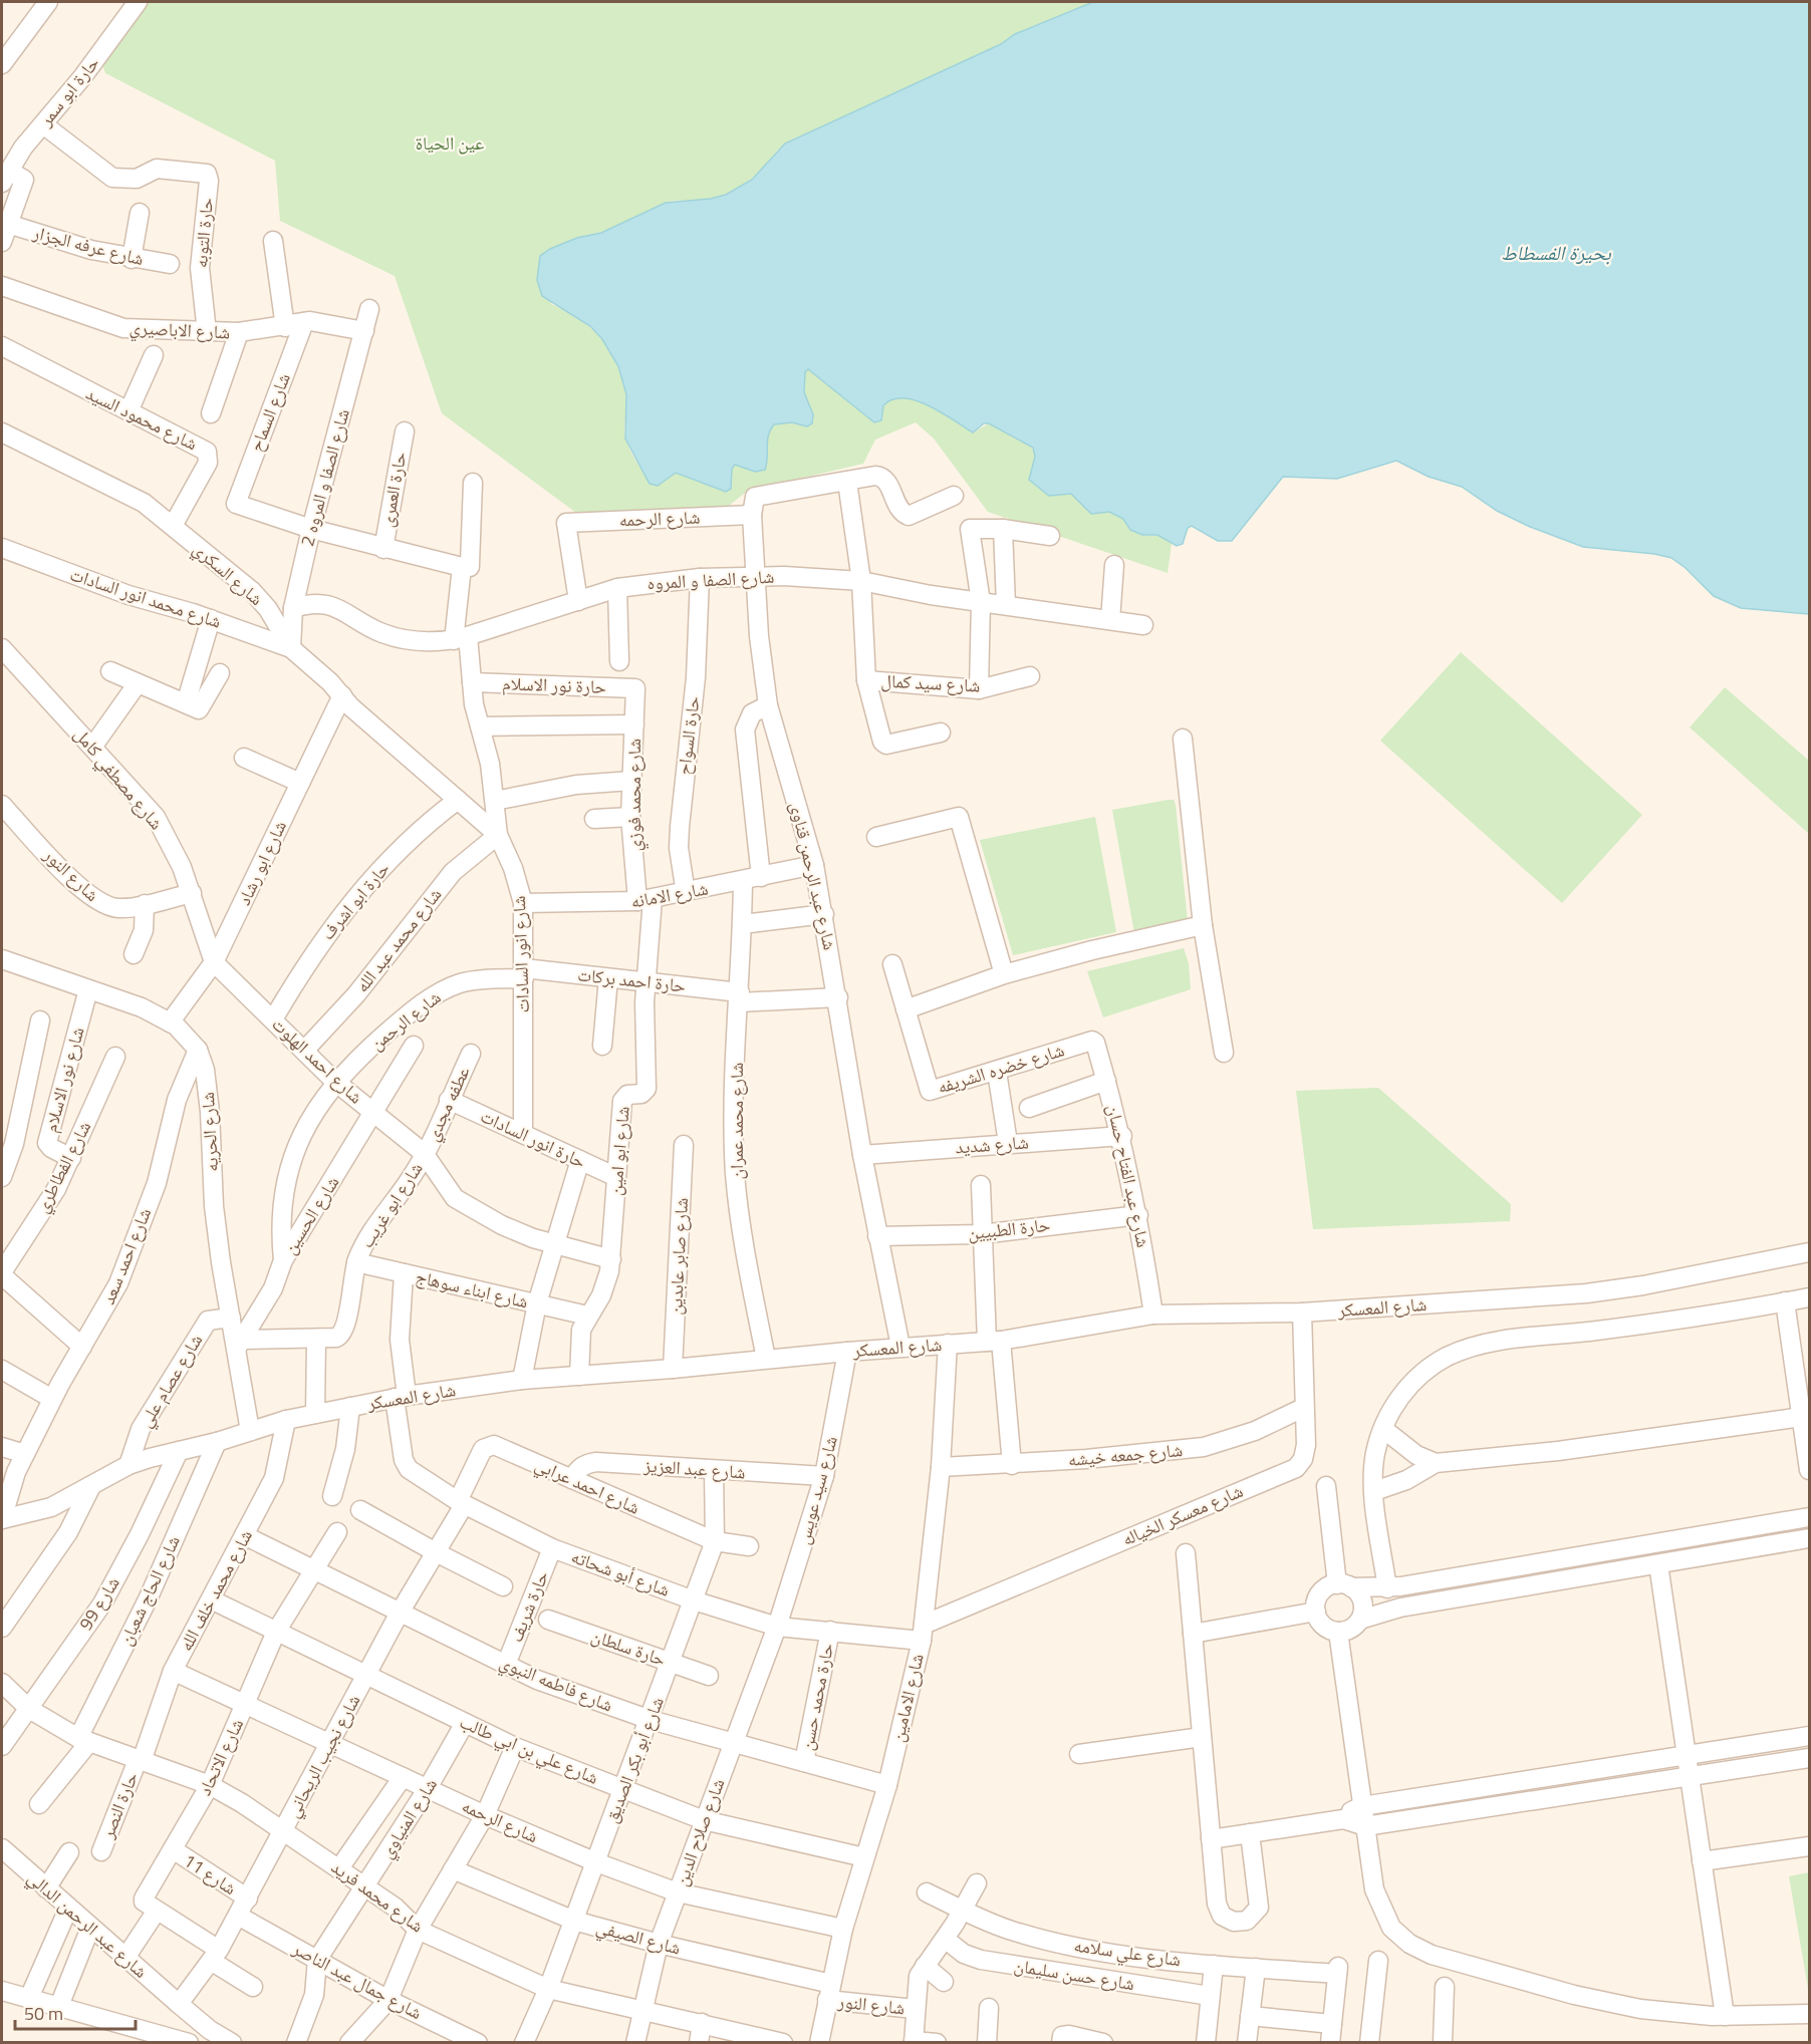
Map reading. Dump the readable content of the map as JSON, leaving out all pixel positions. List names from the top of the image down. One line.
{"streets":{"street":["حارة ابو سمر","حارة التوبه","شارع عرفه الجزار","شارع الاباصيري","شارع السماح","شارع محمود السيد","شارع الصفا و المروه 2","حارة العمرى","شارع الرحمه","شارع السكري","شارع الصفا و المروه","شارع محمد انور السادات","شارع سيد كمال","حارة نور الاسلام","حارة السواح","شارع مصطفي كامل","شارع محمد فوزي","شارع ابو رشاد","شارع النور","شارع عبد الرحمن قناوى","شارع الامانه","حارة ابو اشرف","شارع محمد عبد الله","شارع انور السادات","حارة احمد بركات","شارع الرحمن","شارع احمد الهلوت","شارع خضره الشريفه","شارع نور الاسلام","عطفه مجدي","شارع محمد عمران","شارع الحريه","حارة انور السادات","شارع شديد","شارع ابو امين","شارع الفطاطري","شارع عبد الفتاح حسان","شارع ابو غريب","شارع الحسين","حارة الطبيين","شارع احمد سعد","شارع صابر عابدين","شارع ابناء سوهاج","شارع المعسكر","شارع عصام علي","شارع جمعه خيشه","شارع عبد العزيز","شارع احمد عرابي","شارع سيد عويس","شارع معسكر الخياله","شارع أبو شحاته","شارع الحاج شعبان","شارع محمد خلف الله","شارع 99","حارة شريف","حارة سلطان","شارع فاطمه النبوي","حارة محمد حسن","شارع الامامين","شارع علي بن ابي طالب","شارع نجيب الريحاني","شارع الاتحاد","شارع أبو بكر الصديق","حارة النصر","شارع المنياوي","شارع صلاح الدين","شارع 11","شارع محمد فريد","شارع عبد الرحمن الدالي","شارع الصيفي","شارع علي سلامه","شارع حسن سليمان","شارع جمال عبد الناصر"]},"crossings":[["حارة ابو سمر","حارة التوبه"],["حارة التوبه","شارع الاباصيري"],["شارع الاباصيري","شارع السماح"],["شارع الاباصيري","شارع الصفا و المروه 2"],["شارع السماح","شارع الصفا و المروه 2"],["شارع محمود السيد","شارع السكري"],["شارع الصفا و المروه 2","شارع السكري"],["شارع الصفا و المروه 2","شارع الصفا و المروه"],["شارع الصفا و المروه 2","شارع محمد انور السادات"],["شارع الرحمه","شارع الصفا و المروه"],["شارع الرحمه","شارع عبد الرحمن قناوى"],["شارع الرحمه","شارع محمد خلف الله"],["شارع الرحمه","شارع الامامين"],["شارع الرحمه","شارع نجيب الريحاني"],["شارع الرحمه","شارع الاتحاد"],["شارع الرحمه","شارع أبو بكر الصديق"],["شارع الرحمه","شارع المنياوي"],["شارع الرحمه","شارع صلاح الدين"],["شارع السكري","شارع محمد انور السادات"],["شارع السكري","شارع ابو رشاد"],["شارع السكري","حارة ابو اشرف"],["شارع السكري","شارع محمد عبد الله"],["شارع السكري","شارع انور السادات"],["شارع الصفا و المروه","حارة السواح"],["شارع الصفا و المروه","شارع عبد الرحمن قناوى"],["شارع الصفا و المروه","شارع انور السادات"],["حارة نور الاسلام","شارع محمد فوزي"],["حارة نور الاسلام","شارع انور السادات"],["حارة السواح","شارع الامانه"],["شارع مصطفي كامل","شارع ابو رشاد"],["شارع مصطفي كامل","شارع النور"],["شارع مصطفي كامل","شارع احمد الهلوت"],["شارع محمد فوزي","شارع الامانه"],["شارع محمد فوزي","شارع ابو امين"],["شارع ابو رشاد","شارع احمد الهلوت"],["شارع النور","شارع الامامين"],["شارع النور","شارع الصيفي"],["شارع عبد الرحمن قناوى","شارع الامانه"],["شارع عبد الرحمن قناوى","حارة احمد بركات"],["شارع عبد الرحمن قناوى","شارع شديد"],["شارع عبد الرحمن قناوى","حارة الطبيين"],["شارع عبد الرحمن قناوى","شارع المعسكر"],["شارع الامانه","شارع انور السادات"],["شارع الامانه","شارع محمد عمران"],["شارع الامانه","شارع ابو امين"],["حارة ابو اشرف","شارع احمد الهلوت"],["شارع محمد عبد الله","شارع انور السادات"],["شارع محمد عبد الله","شارع احمد الهلوت"],["شارع انور السادات","حارة احمد بركات"],["شارع انور السادات","شارع الرحمن"],["شارع انور السادات","حارة انور السادات"],["حارة احمد بركات","شارع الرحمن"],["حارة احمد بركات","شارع محمد عمران"],["حارة احمد بركات","شارع ابو امين"],["شارع الرحمن","شارع احمد الهلوت"],["شارع الرحمن","شارع الحسين"],["شارع احمد الهلوت","عطفه مجدي"],["شارع احمد الهلوت","شارع ابو امين"],["شارع احمد الهلوت","شارع ابو غريب"],["شارع احمد الهلوت","شارع الحسين"],["شارع خضره الشريفه","شارع عبد الفتاح حسان"],["شارع نور الاسلام","شارع الفطاطري"],["عطفه مجدي","حارة انور السادات"],["عطفه مجدي","شارع ابو غريب"],["شارع محمد عمران","شارع المعسكر"],["شارع الحريه","شارع ابو غريب"],["شارع الحريه","شارع الحسين"],["شارع الحريه","شارع احمد سعد"],["شارع الحريه","شارع المعسكر"],["شارع الحريه","شارع عصام علي"],["حارة انور السادات","شارع ابو امين"],["شارع شديد","شارع عبد الفتاح حسان"],["شارع ابو امين","شارع ابناء سوهاج"],["شارع ابو امين","شارع المعسكر"],["شارع عبد الفتاح حسان","حارة الطبيين"],["شارع عبد الفتاح حسان","شارع المعسكر"],["شارع ابو غريب","شارع الحسين"],["شارع ابو غريب","شارع ابناء سوهاج"],["شارع احمد سعد","شارع المعسكر"],["شارع صابر عابدين","شارع المعسكر"],["شارع ابناء سوهاج","شارع أبو شحاته"],["شارع المعسكر","شارع عصام علي"],["شارع المعسكر","شارع سيد عويس"],["شارع المعسكر","شارع معسكر الخياله"],["شارع المعسكر","شارع أبو شحاته"],["شارع المعسكر","شارع الحاج شعبان"],["شارع المعسكر","شارع محمد خلف الله"],["شارع المعسكر","شارع 99"],["شارع المعسكر","شارع الامامين"],["شارع جمعه خيشه","شارع معسكر الخياله"],["شارع جمعه خيشه","شارع الامامين"],["شارع عبد العزيز","شارع احمد عرابي"],["شارع عبد العزيز","شارع سيد عويس"],["شارع عبد العزيز","شارع أبو بكر الصديق"],["شارع احمد عرابي","شارع أبو شحاته"],["شارع احمد عرابي","شارع نجيب الريحاني"],["شارع احمد عرابي","شارع أبو بكر الصديق"],["شارع سيد عويس","شارع أبو شحاته"],["شارع سيد عويس","شارع صلاح الدين"],["شارع معسكر الخياله","شارع أبو شحاته"],["شارع معسكر الخياله","شارع الامامين"],["شارع أبو شحاته","حارة شريف"],["شارع أبو شحاته","حارة محمد حسن"],["شارع أبو شحاته","شارع الامامين"],["شارع أبو شحاته","شارع نجيب الريحاني"],["شارع أبو شحاته","شارع أبو بكر الصديق"],["شارع أبو شحاته","شارع صلاح الدين"],["شارع الحاج شعبان","شارع محمد فريد"],["شارع محمد خلف الله","شارع فاطمه النبوي"],["شارع محمد خلف الله","شارع علي بن ابي طالب"],["شارع محمد خلف الله","حارة النصر"],["شارع محمد خلف الله","شارع محمد فريد"],["شارع 99","شارع محمد فريد"],["حارة شريف","شارع فاطمه النبوي"],["حارة سلطان","شارع أبو بكر الصديق"],["شارع فاطمه النبوي","حارة محمد حسن"],["شارع فاطمه النبوي","شارع الامامين"],["شارع فاطمه النبوي","شارع نجيب الريحاني"],["شارع فاطمه النبوي","شارع الاتحاد"],["شارع فاطمه النبوي","شارع أبو بكر الصديق"],["شارع فاطمه النبوي","شارع صلاح الدين"],["شارع الامامين","شارع علي بن ابي طالب"],["شارع الامامين","شارع الصيفي"],["شارع علي بن ابي طالب","شارع نجيب الريحاني"],["شارع علي بن ابي طالب","شارع الاتحاد"],["شارع علي بن ابي طالب","شارع أبو بكر الصديق"],["شارع علي بن ابي طالب","شارع المنياوي"],["شارع علي بن ابي طالب","شارع صلاح الدين"],["شارع نجيب الريحاني","شارع 11"],["شارع نجيب الريحاني","شارع محمد فريد"],["شارع نجيب الريحاني","شارع عبد الرحمن الدالي"],["شارع نجيب الريحاني","شارع جمال عبد الناصر"],["شارع الاتحاد","شارع 11"],["شارع الاتحاد","شارع محمد فريد"],["شارع أبو بكر الصديق","شارع محمد فريد"],["شارع أبو بكر الصديق","شارع الصيفي"],["حارة النصر","شارع محمد فريد"],["شارع المنياوي","شارع محمد فريد"],["شارع المنياوي","شارع جمال عبد الناصر"],["شارع صلاح الدين","شارع محمد فريد"],["شارع صلاح الدين","شارع الصيفي"]],"water":["بحيرة الفسطاط"],"parks":["عين الحياة"],"scale_bar":"50 m"}
